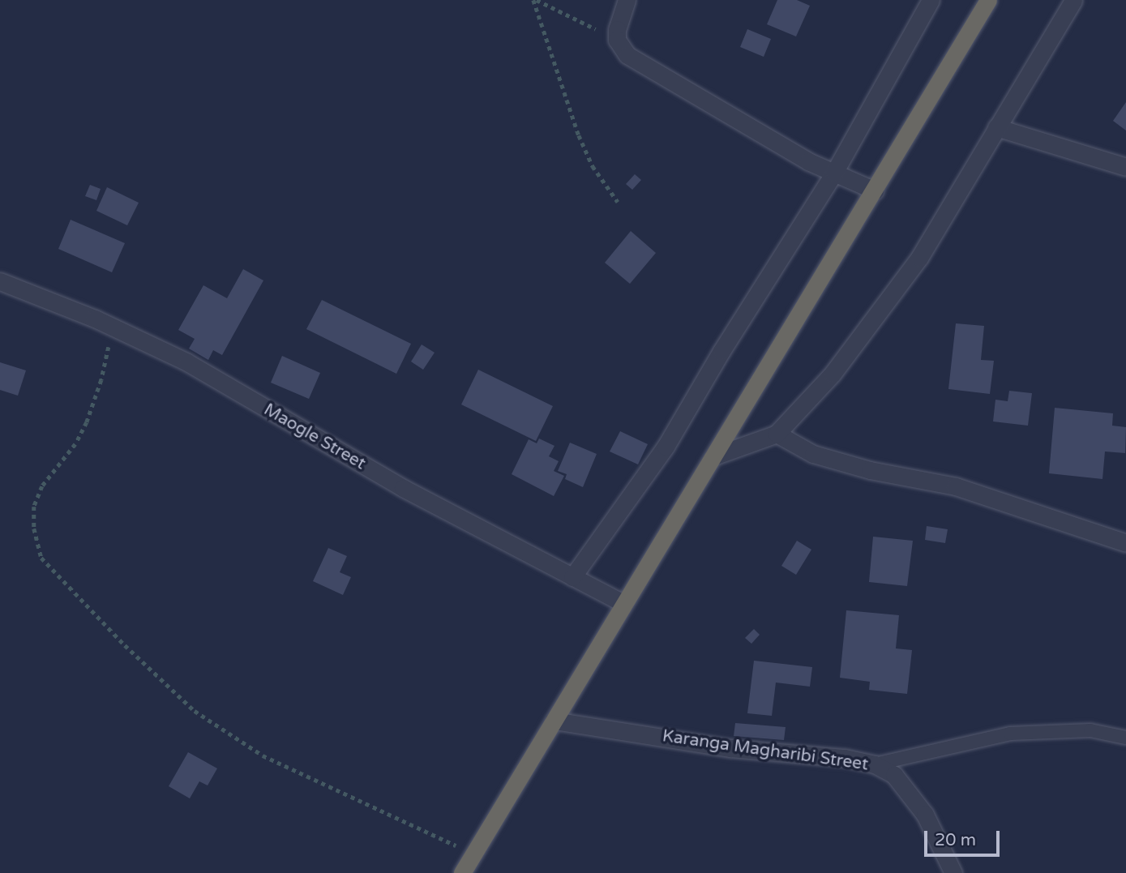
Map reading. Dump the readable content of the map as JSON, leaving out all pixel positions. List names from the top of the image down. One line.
{"streets":{"street":["Maogle Street","Karanga Magharibi Street"]},"scale_bar":"20 m"}
